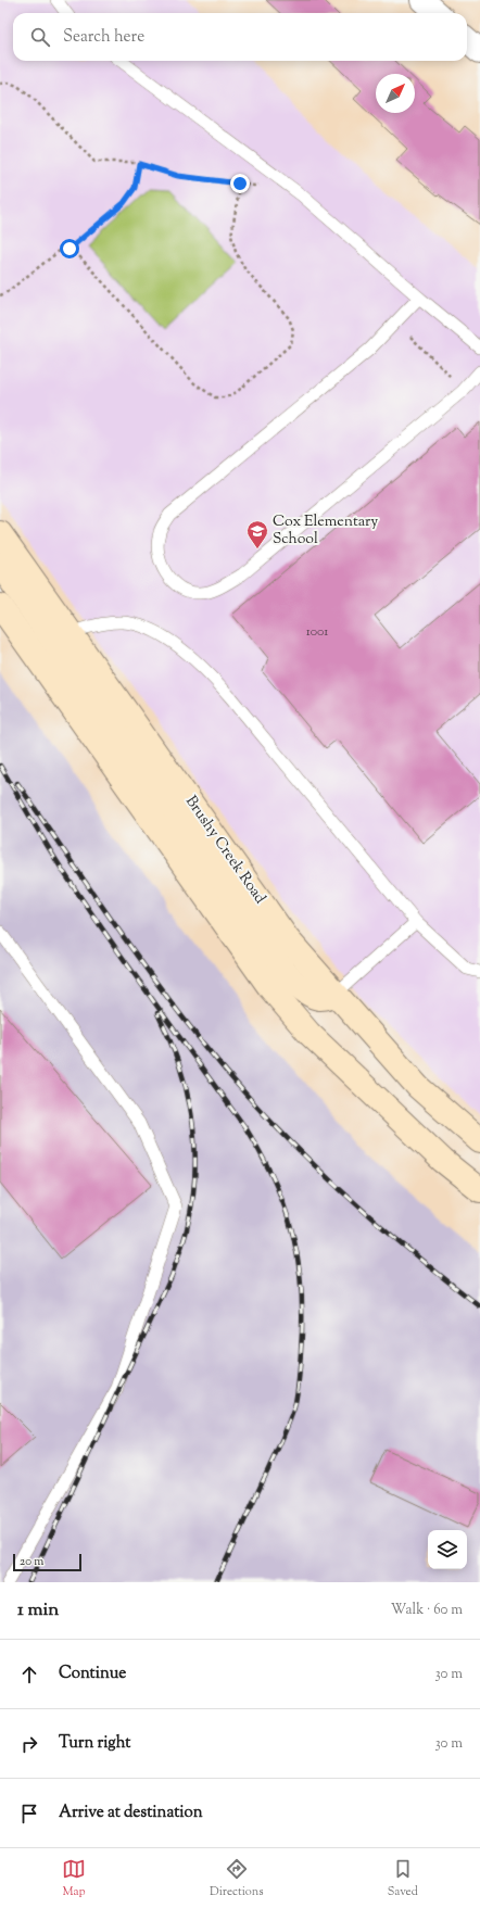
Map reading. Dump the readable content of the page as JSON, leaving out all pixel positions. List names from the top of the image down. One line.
{"streets":{"main road":["Brushy Creek Road"]},"places":{"school or university":["Cox Elementary School"]},"house_numbers":["1001"],"scale_bar":"20 m","north":"top right","page":{"search":"Search here","scale":"20 m","heading":["1 min","Walk · 60 m"],"list":[["Continue","30 m"],["Turn right","30 m"],"Arrive at destination"],"nav":["Map","Directions","Saved"]}}
